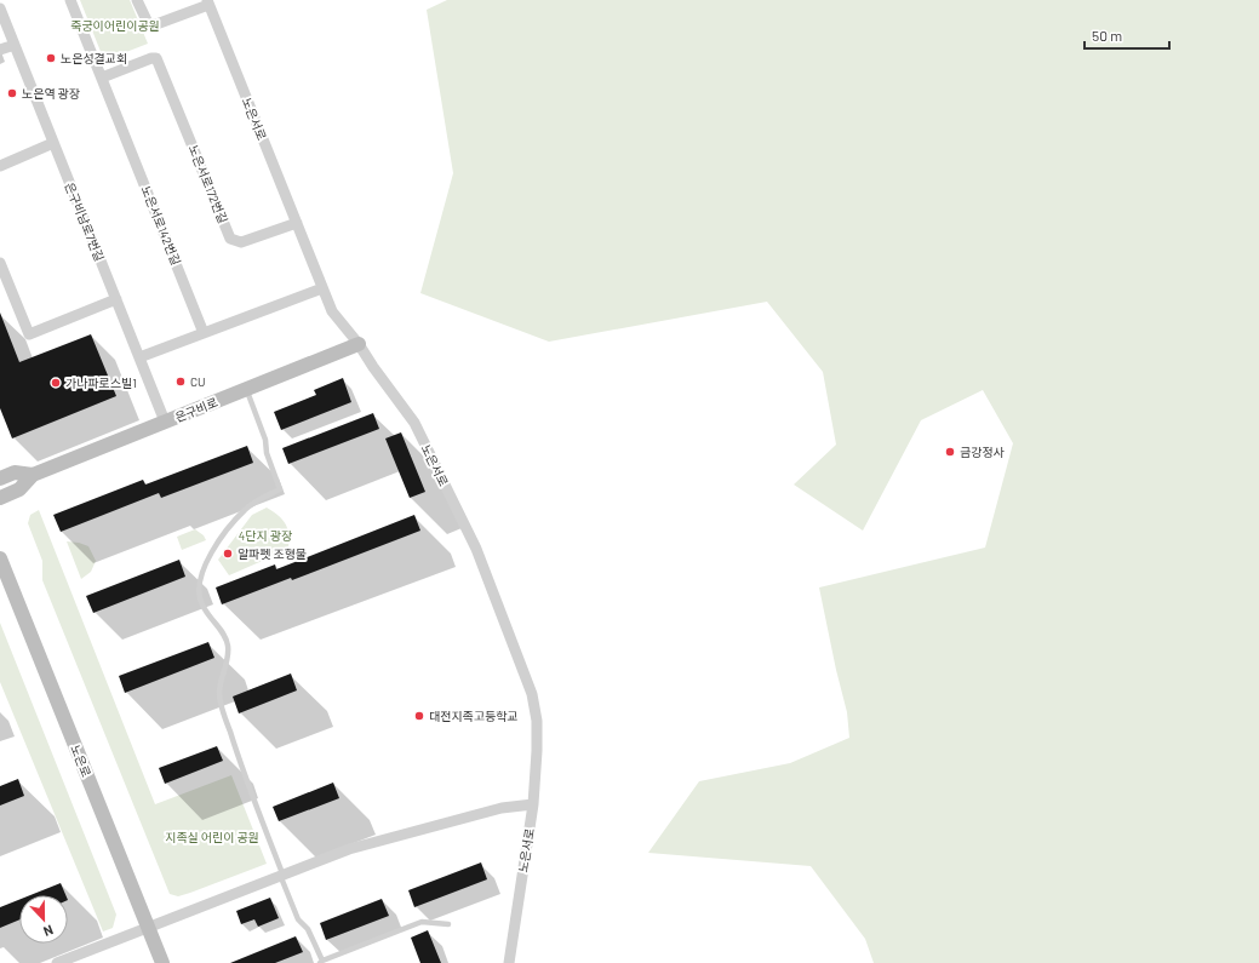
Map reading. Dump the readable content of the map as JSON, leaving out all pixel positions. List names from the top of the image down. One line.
{"streets":{"street":["노은서로","노은서로172번길","은구비남로7번길","노은서로142번길","은구비로","노은로"]},"crossings":[["노은서로","노은서로172번길"],["노은서로","은구비로"],["노은서로172번길","노은서로142번길"],["은구비남로7번길","은구비로"]],"parks":["죽궁이어린이공원","4단지 광장","지족실 어린이 공원"],"places":["노은성결교회","노은역 광장","CU","가나파로스빌1","금강정사","알파펫 조형물","대전지족고등학교"],"scale_bar":"50 m","north":"bottom"}
